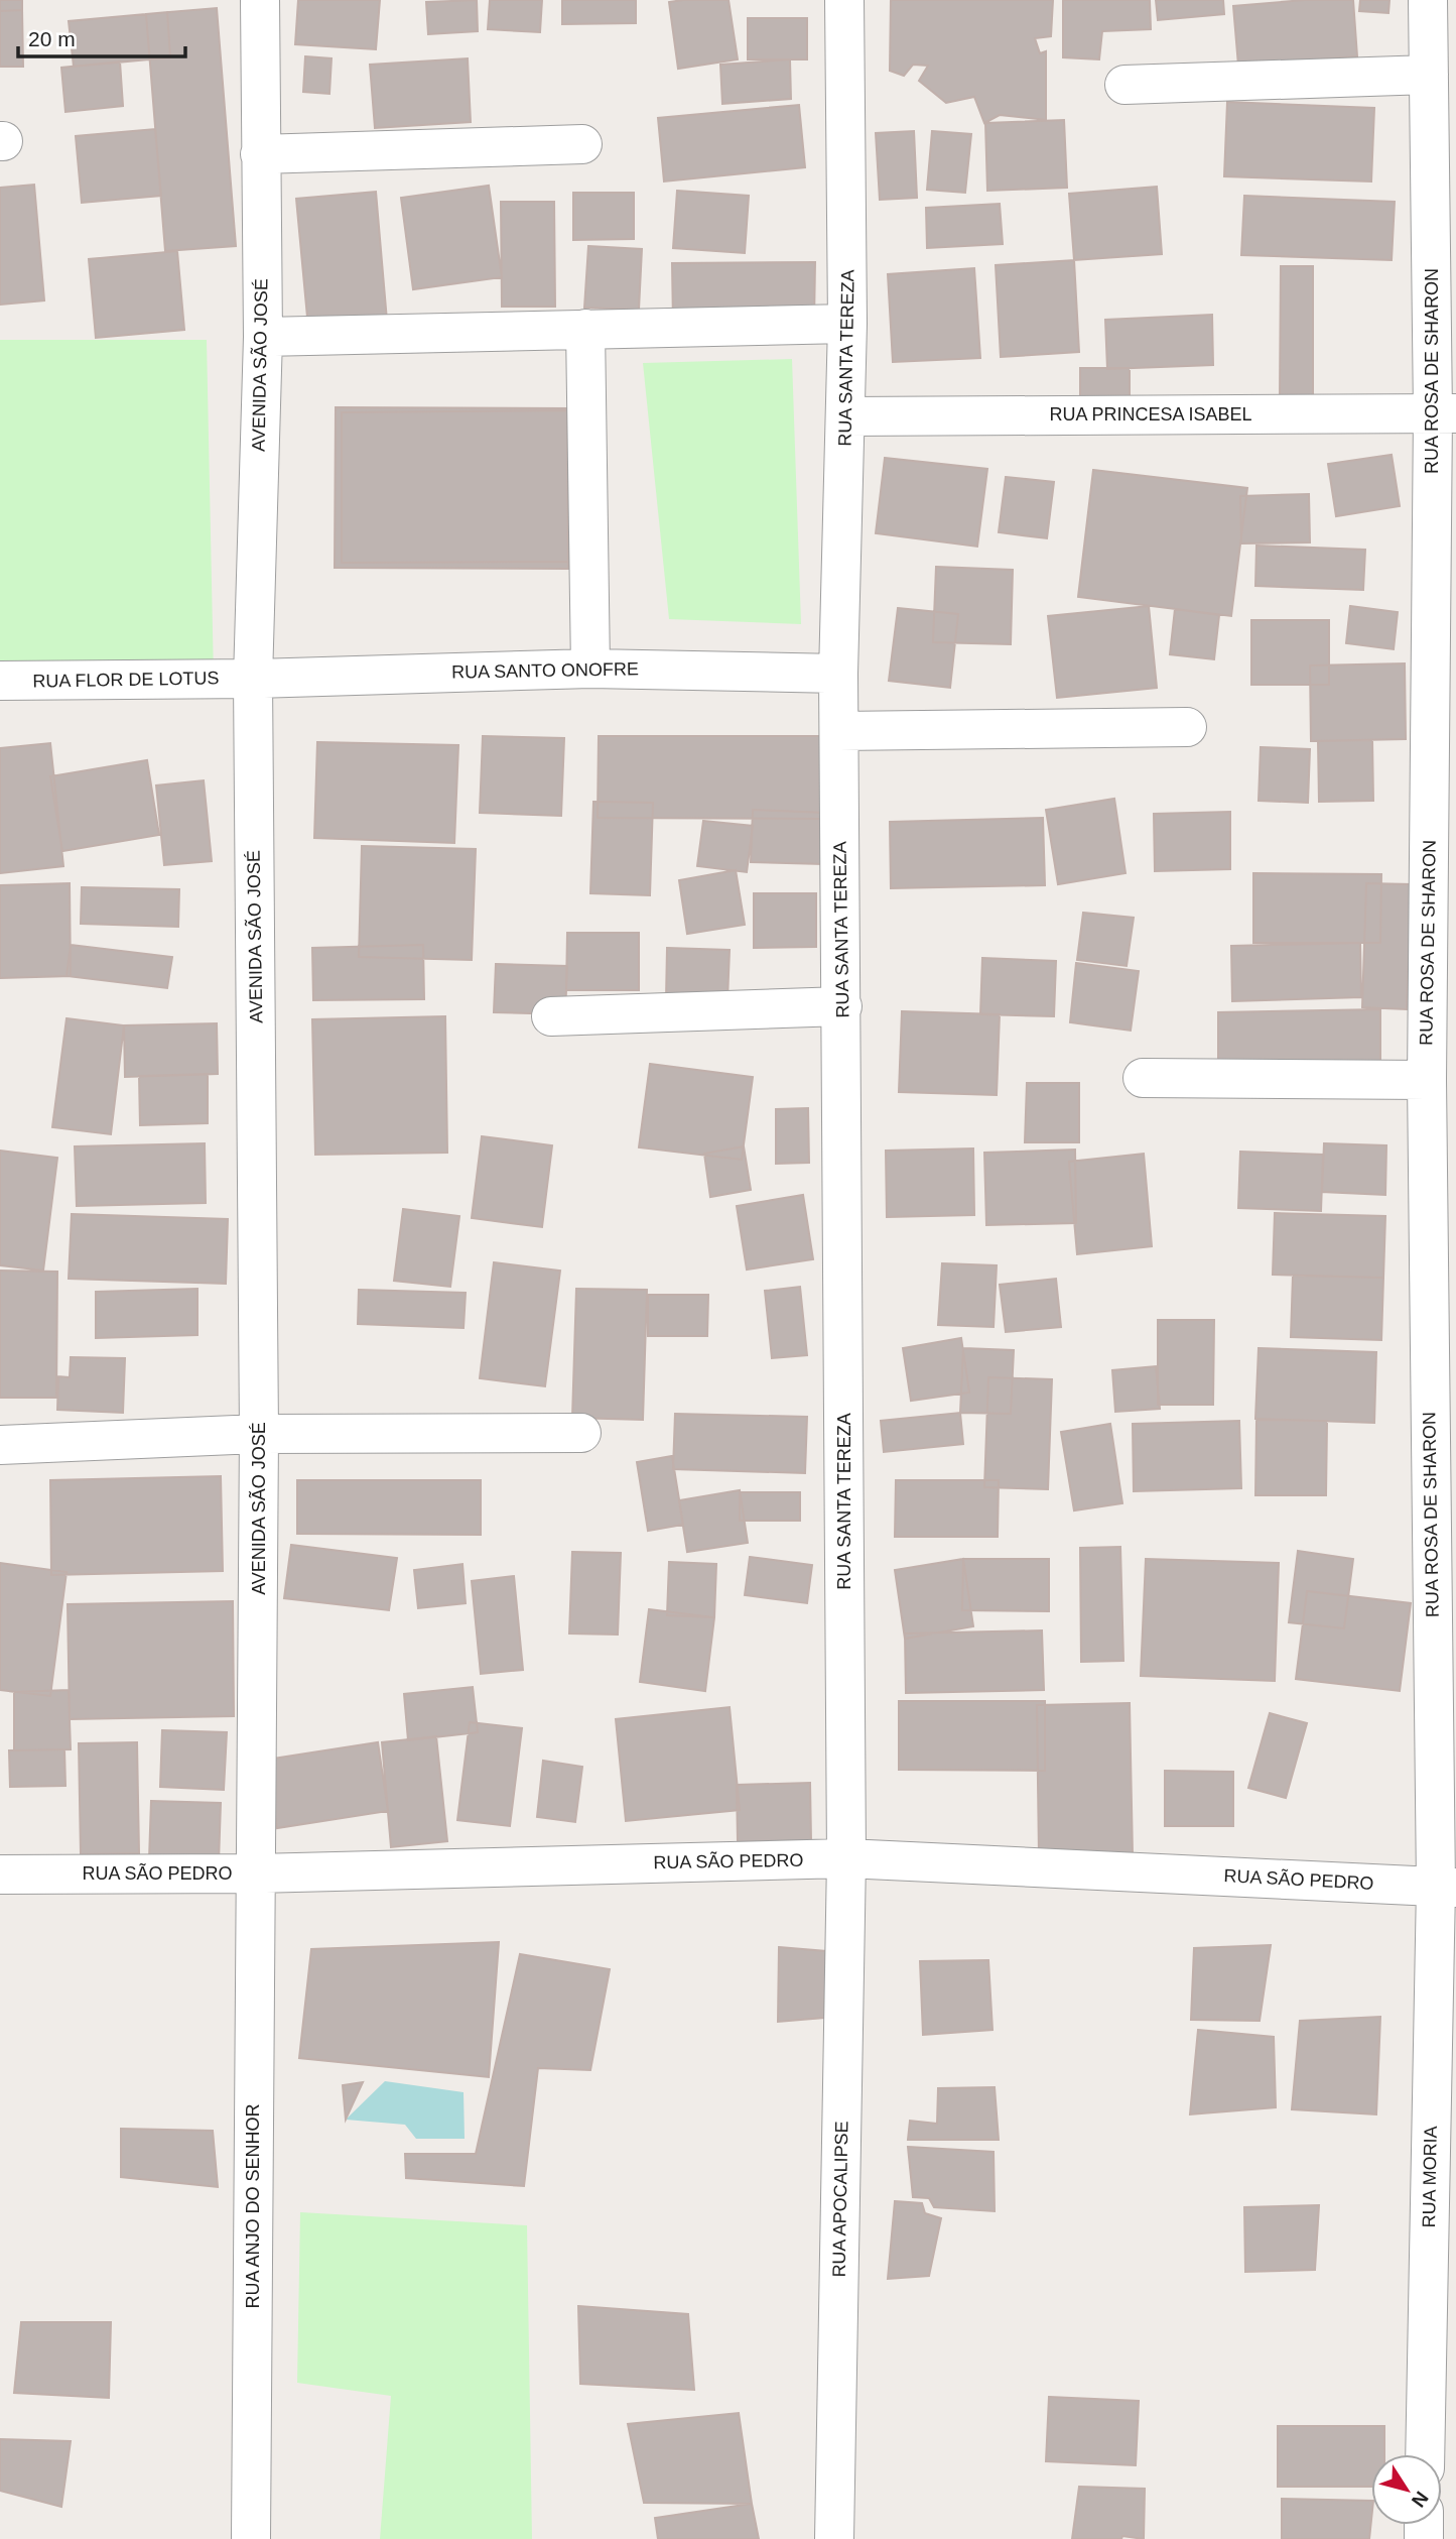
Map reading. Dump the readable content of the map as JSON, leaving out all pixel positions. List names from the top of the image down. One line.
{"streets":{"street":["RUA SANTA TEREZA","AVENIDA SÃO JOSÉ","RUA ROSA DE SHARON","RUA PRINCESA ISABEL","RUA SANTO ONOFRE","RUA FLOR DE LOTUS","RUA SÃO PEDRO","RUA MORIA","RUA APOCALIPSE","RUA ANJO DO SENHOR"]},"crossings":[["RUA SANTA TEREZA","RUA PRINCESA ISABEL"],["RUA SANTA TEREZA","RUA SANTO ONOFRE"],["RUA SANTA TEREZA","RUA SÃO PEDRO"],["RUA SANTA TEREZA","RUA APOCALIPSE"],["AVENIDA SÃO JOSÉ","RUA SANTO ONOFRE"],["AVENIDA SÃO JOSÉ","RUA FLOR DE LOTUS"],["AVENIDA SÃO JOSÉ","RUA SÃO PEDRO"],["AVENIDA SÃO JOSÉ","RUA ANJO DO SENHOR"],["RUA ROSA DE SHARON","RUA PRINCESA ISABEL"],["RUA ROSA DE SHARON","RUA SÃO PEDRO"],["RUA ROSA DE SHARON","RUA MORIA"],["RUA SANTO ONOFRE","RUA FLOR DE LOTUS"],["RUA SÃO PEDRO","RUA MORIA"],["RUA SÃO PEDRO","RUA APOCALIPSE"],["RUA SÃO PEDRO","RUA ANJO DO SENHOR"]],"scale_bar":"20 m","north":"bottom right"}
